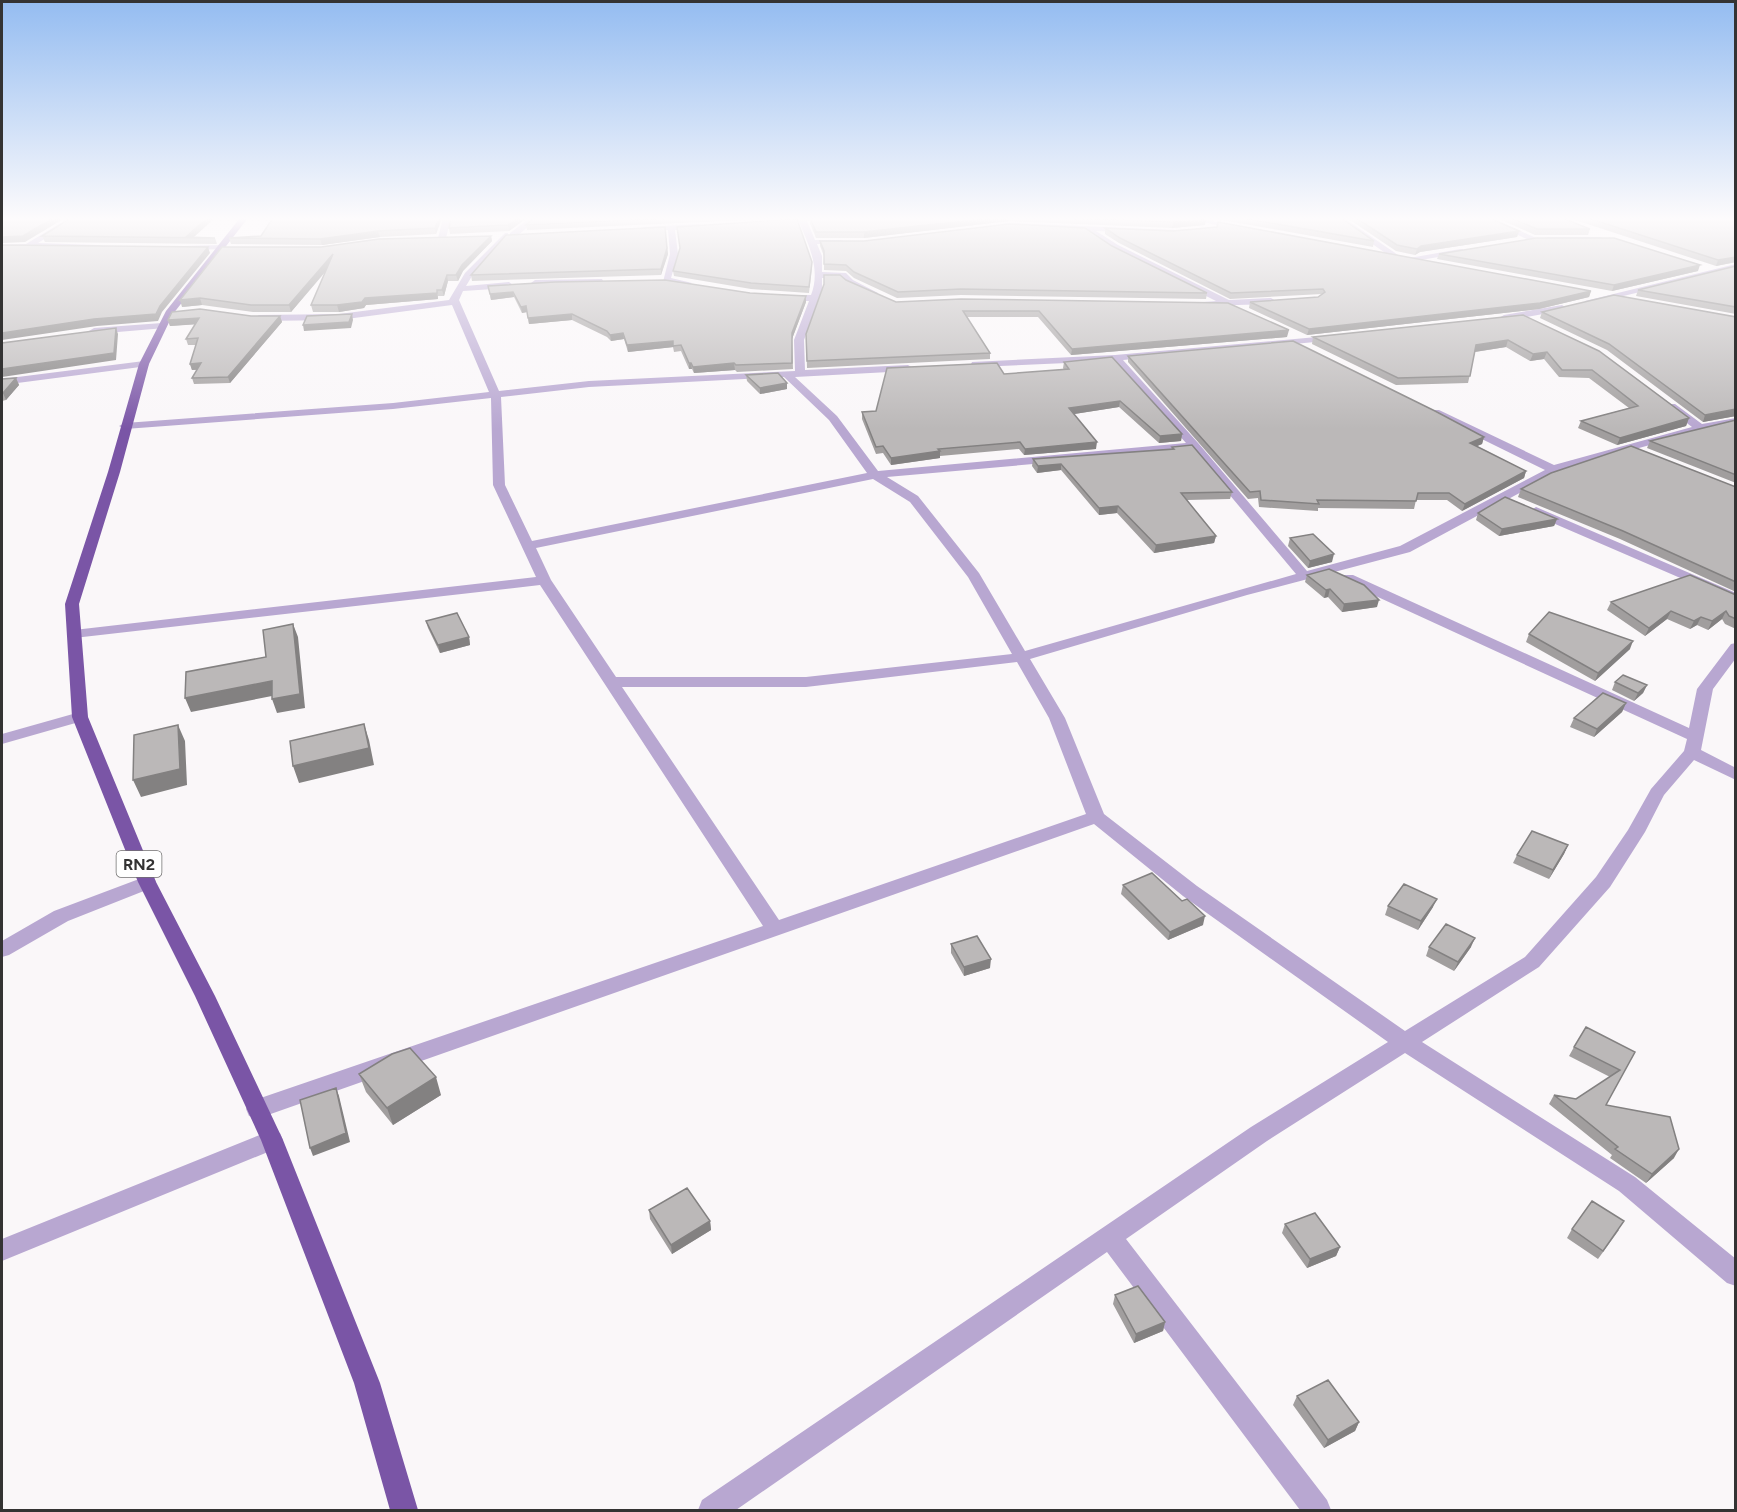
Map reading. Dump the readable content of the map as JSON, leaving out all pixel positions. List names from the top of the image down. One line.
{"streets":{"highway":["RN2"]}}
